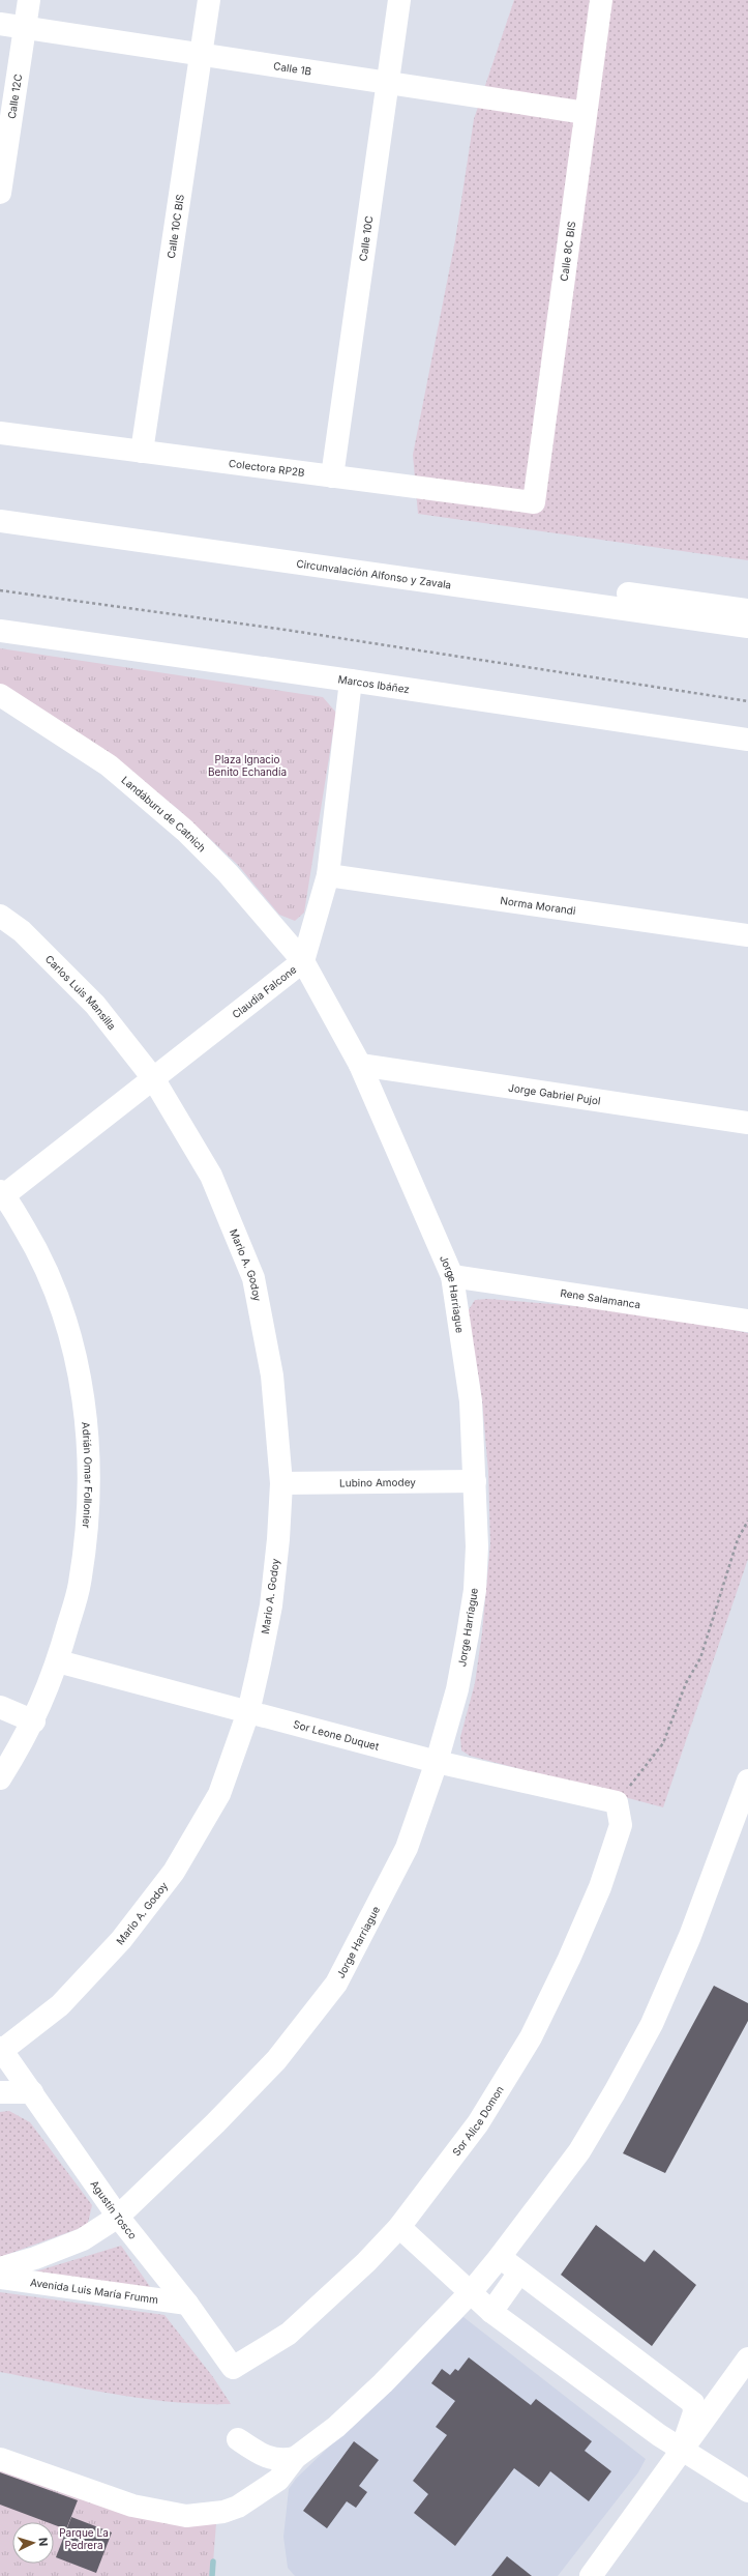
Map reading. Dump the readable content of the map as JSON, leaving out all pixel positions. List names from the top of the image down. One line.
{"streets":{"street":["Calle 1B","Calle 12C","Calle 10C BIS","Calle 10C","Calle 8C BIS","Colectora RP2B","Circunvalación Alfonso y Zavala","Marcos Ibáñez","Landáburu de Catnich","Norma Morandi","Claudia Falcone","Carlos Luis Mansilla","Jorge Gabriel Pujol","Mario A. Godoy","Jorge Harriague","Rene Salamanca","Adrián Omar Follonier","Lubino Amodey","Sor Leone Duquet","Sor Alice Domon","Agustín Tosco","Avenida Luis María Frumm"]},"crossings":[["Calle 1B","Calle 12C"],["Calle 1B","Calle 10C BIS"],["Calle 1B","Calle 10C"],["Calle 1B","Calle 8C BIS"],["Calle 10C BIS","Colectora RP2B"],["Calle 10C","Colectora RP2B"],["Calle 8C BIS","Colectora RP2B"],["Marcos Ibáñez","Claudia Falcone"],["Landáburu de Catnich","Claudia Falcone"],["Landáburu de Catnich","Jorge Harriague"],["Norma Morandi","Claudia Falcone"],["Claudia Falcone","Carlos Luis Mansilla"],["Claudia Falcone","Mario A. Godoy"],["Claudia Falcone","Jorge Harriague"],["Claudia Falcone","Adrián Omar Follonier"],["Carlos Luis Mansilla","Mario A. Godoy"],["Jorge Gabriel Pujol","Jorge Harriague"],["Mario A. Godoy","Lubino Amodey"],["Mario A. Godoy","Sor Leone Duquet"],["Mario A. Godoy","Agustín Tosco"],["Jorge Harriague","Rene Salamanca"],["Jorge Harriague","Lubino Amodey"],["Jorge Harriague","Sor Leone Duquet"],["Jorge Harriague","Agustín Tosco"],["Adrián Omar Follonier","Sor Leone Duquet"],["Sor Leone Duquet","Sor Alice Domon"],["Sor Alice Domon","Agustín Tosco"],["Agustín Tosco","Avenida Luis María Frumm"]],"parks":["Plaza Ignacio Benito Echandía","Parque La Pedrera"],"north":"right"}
